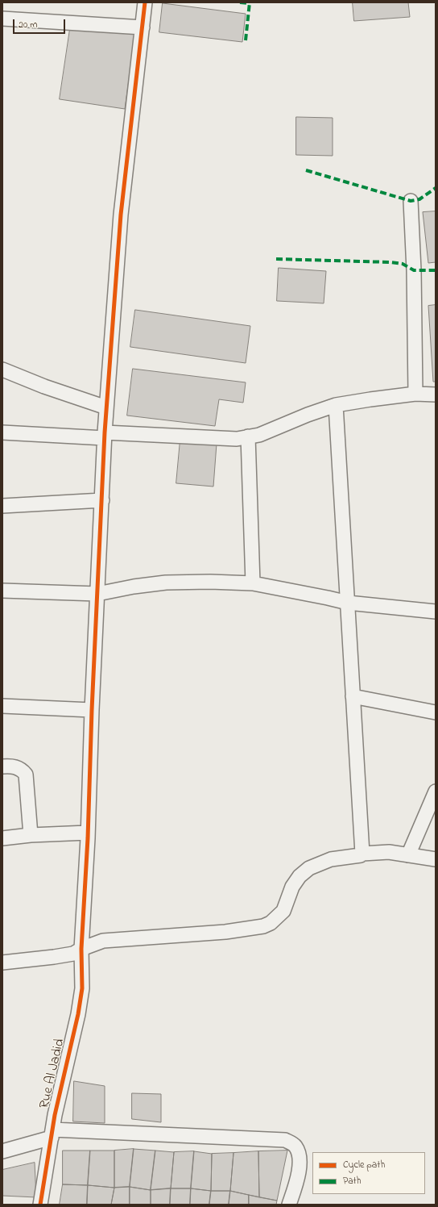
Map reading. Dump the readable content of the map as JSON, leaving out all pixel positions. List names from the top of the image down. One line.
{"streets":{"street":["Rue Al Jadid"]},"legend":["Cycle path","Path"],"scale_bar":"20 m"}
